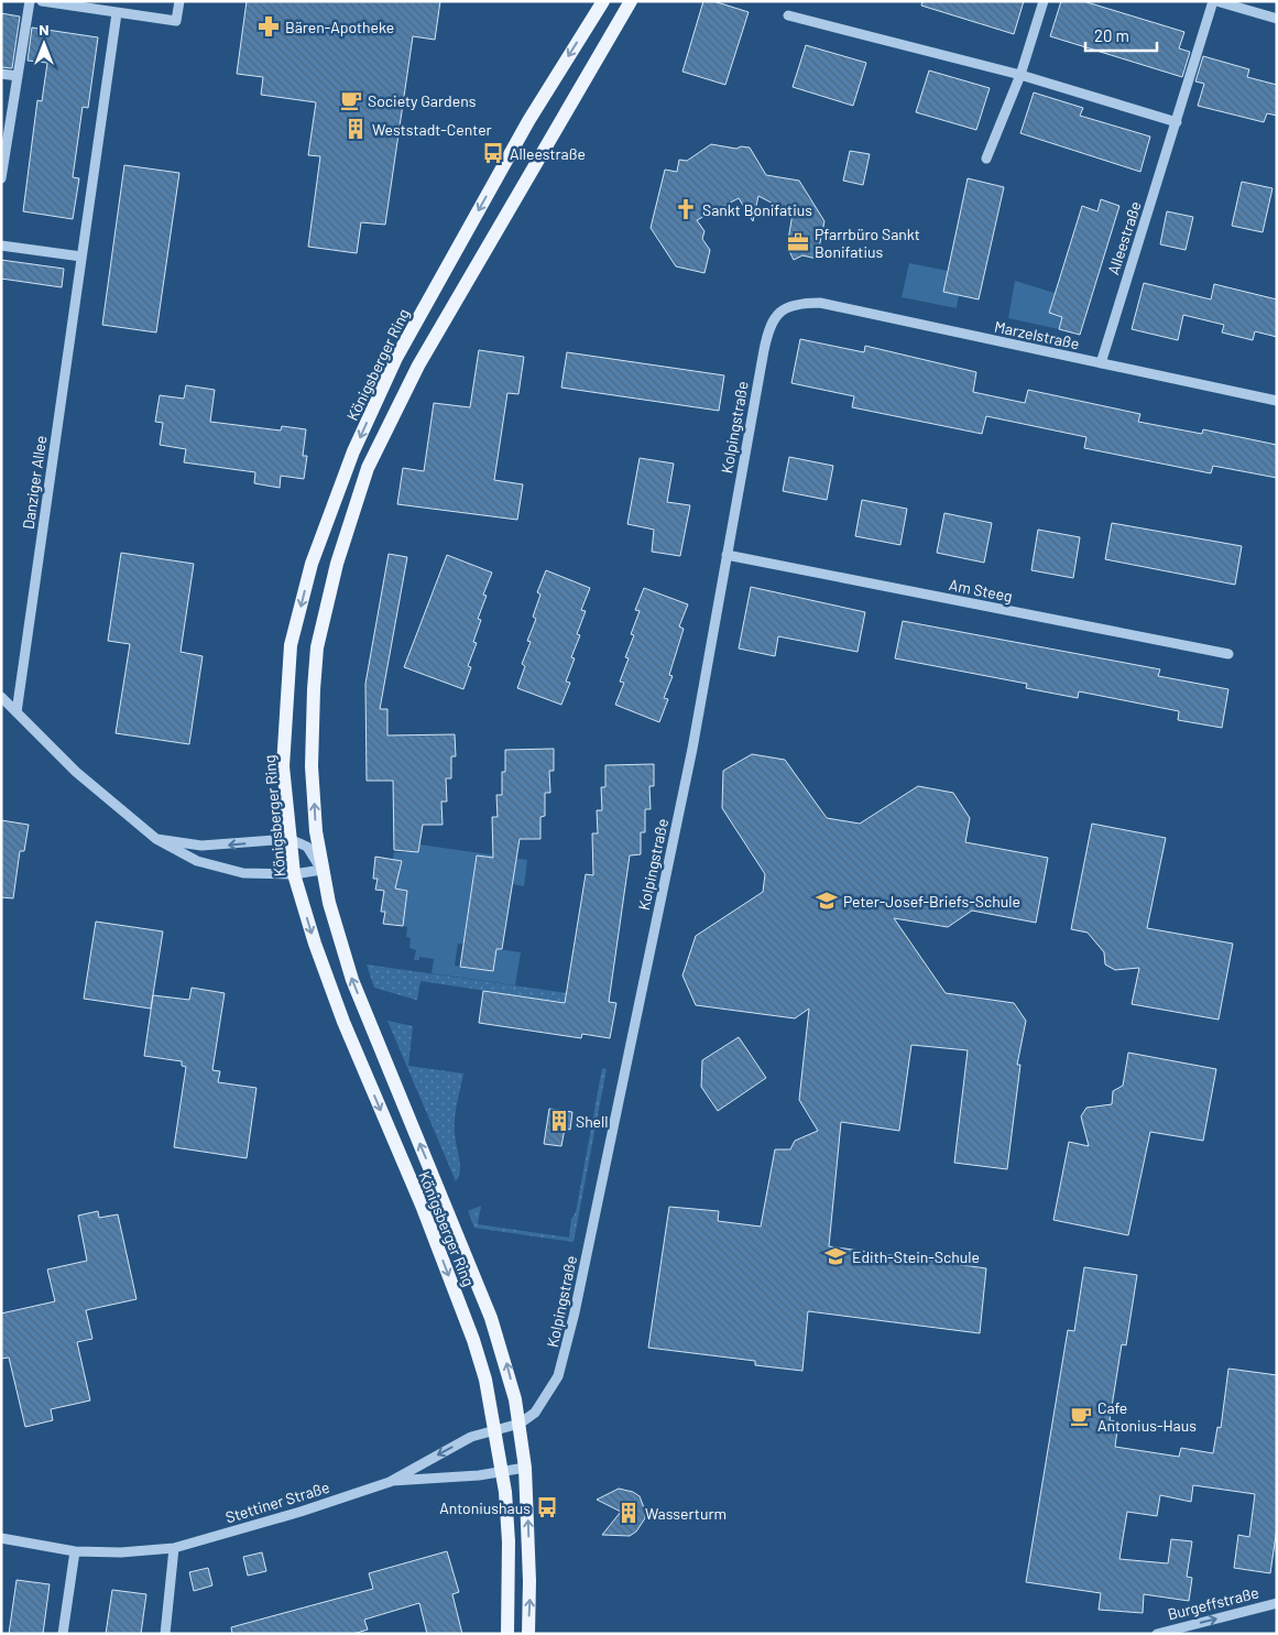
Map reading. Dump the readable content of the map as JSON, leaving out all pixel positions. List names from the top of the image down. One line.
{"streets":{"main road":["Königsberger Ring"],"street":["Alleestraße","Marzelstraße","Kolpingstraße","Danziger Allee","Am Steeg","Stettiner Straße","Burgeffstraße"]},"crossings":[["Alleestraße","Marzelstraße"],["Marzelstraße","Kolpingstraße"],["Königsberger Ring","Kolpingstraße"],["Königsberger Ring","Stettiner Straße"],["Kolpingstraße","Am Steeg"],["Kolpingstraße","Stettiner Straße"]],"one_way":["Burgeffstraße"],"places":{"pharmacy":["Bären-Apotheke"],"cafe":["Society Gardens","Cafe Antonius-Haus"],"building":["Weststadt-Center","Shell","Wasserturm"],"bus stop":["Alleestraße","Antoniushaus"],"church":["Sankt Bonifatius"],"office":["Pfarrbüro Sankt Bonifatius"],"school or university":["Peter-Josef-Briefs-Schule","Edith-Stein-Schule"]},"scale_bar":"20 m","north":"top"}
